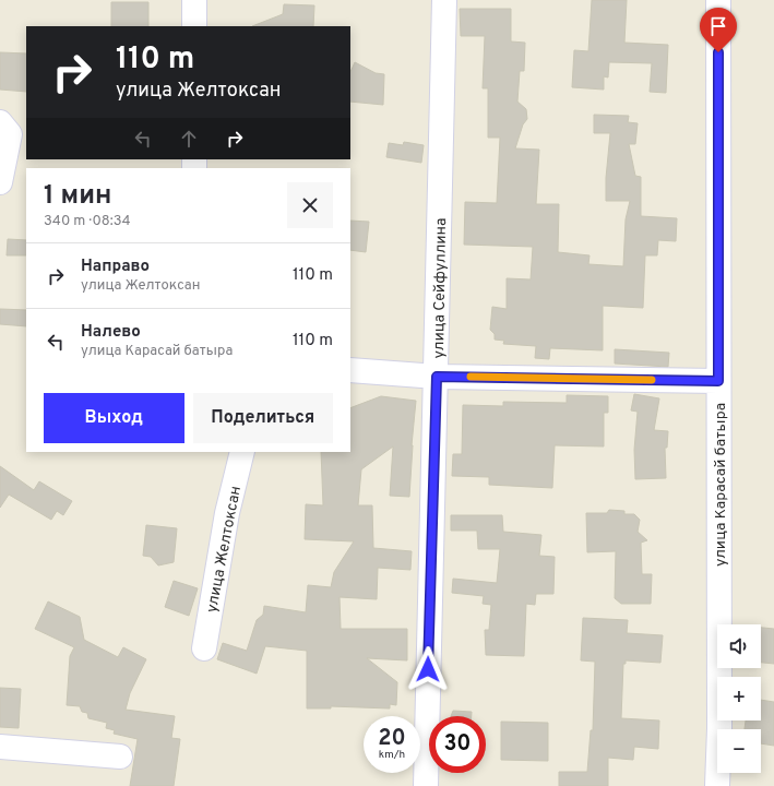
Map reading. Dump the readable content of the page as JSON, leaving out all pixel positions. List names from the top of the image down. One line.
{"streets":{"street":["улица Сейфуллина","улица Карасай батыра","улица Желтоксан"]},"page":{"turn":["110 m","улица Желтоксан"],"heading":["1 мин","340 m · 08:34"],"list":[{"name":"Направо","note":"улица Желтоксан","value":"110 m"},{"name":"Налево","note":"улица Карасай батыра","value":"110 m"}],"buttons":["Выход","Поделиться"],"map_buttons":["+","−"],"speed":"20 km/h","limit":"30"}}
